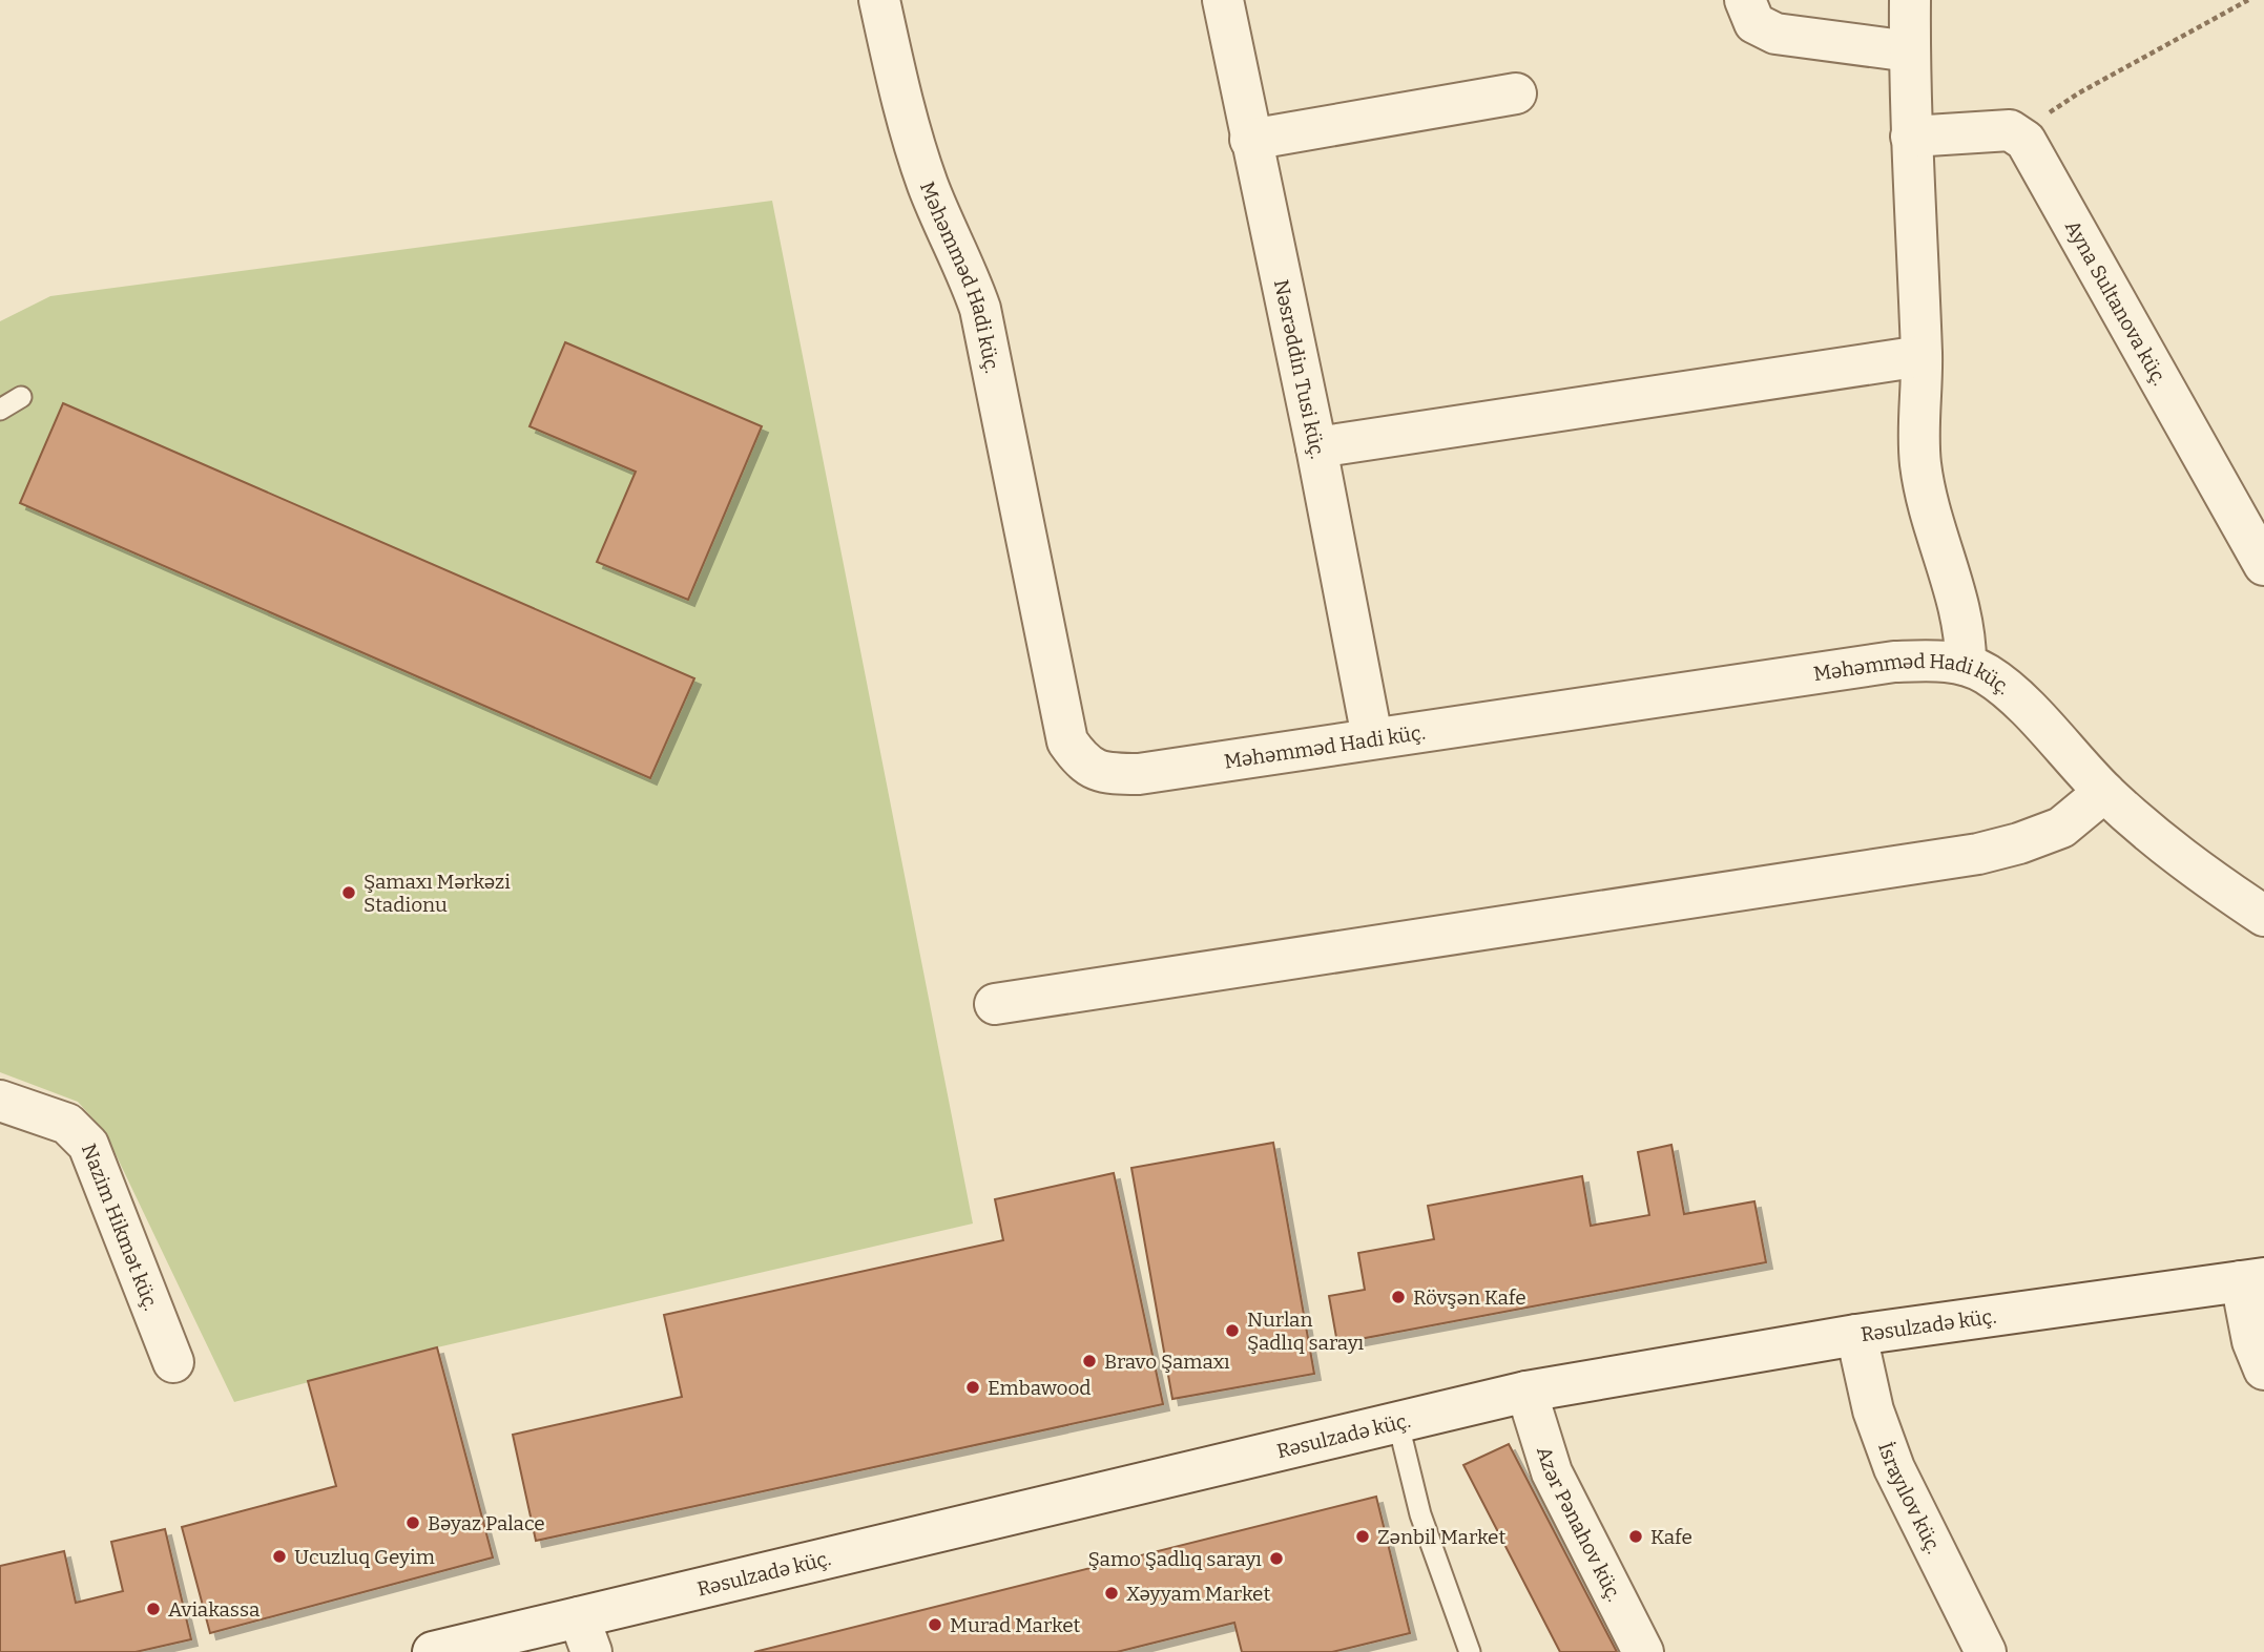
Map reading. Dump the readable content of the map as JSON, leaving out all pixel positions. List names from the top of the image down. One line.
{"streets":{"street":["Məhəmməd Hadi küç.","Ayna Sultanova küç.","Nəsrəddin Tusi küç.","Nazim Hikmət küç.","Rəsulzadə küç.","İsrayılov küç.","Azər Pənahov küç."]},"crossings":[["Məhəmməd Hadi küç.","Nəsrəddin Tusi küç."],["Rəsulzadə küç.","İsrayılov küç."],["Rəsulzadə küç.","Azər Pənahov küç."]],"places":["Şamaxı Mərkəzi Stadionu","Rövşən Kafe","Nurlan Şadlıq sarayı","Bravo Şamaxı","Embawood","Bəyaz Palace","Zənbil Market","Kafe","Ucuzluq Geyim","Şamo Şadlıq sarayı","Xəyyam Market","Aviakassa","Murad Market"]}
